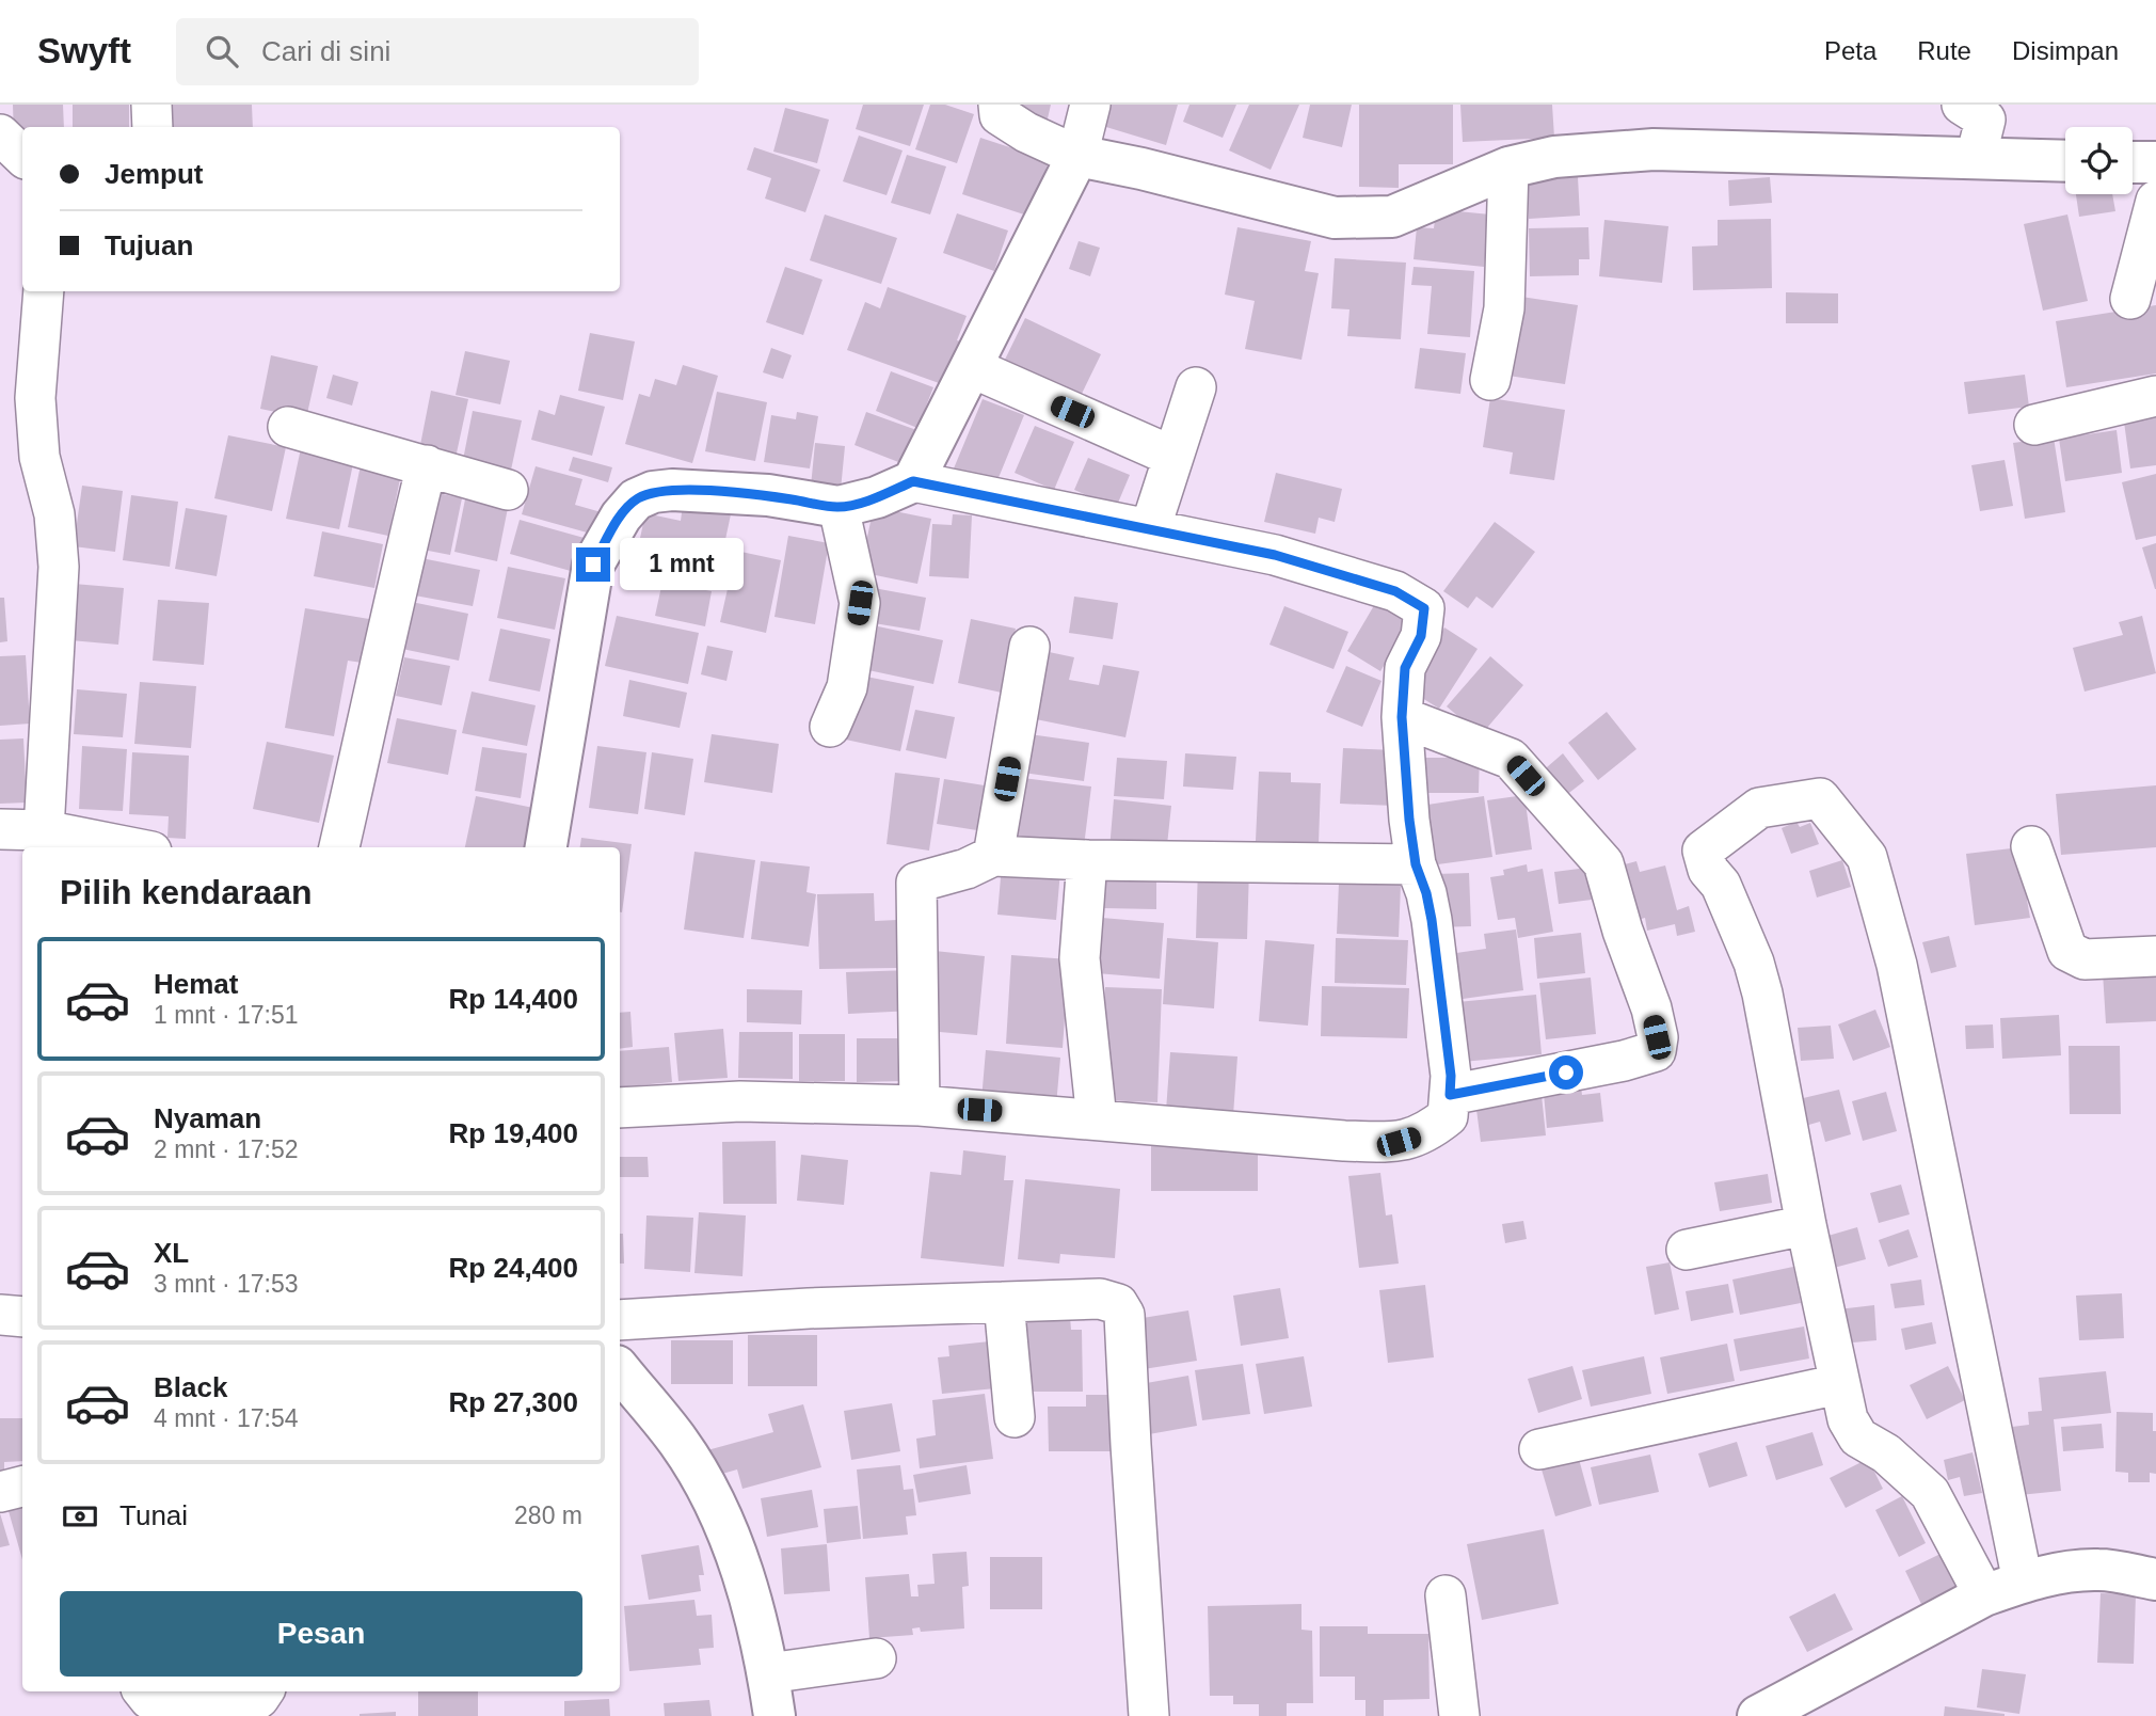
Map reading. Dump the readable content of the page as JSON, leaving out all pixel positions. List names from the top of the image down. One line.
{"page":{"header":"Swyft","search":"Cari di sini","nav":["Peta","Rute","Disimpan"],"banner":["Jemput","Tujuan"],"bubble":"1 mnt","heading":"Pilih kendaraan","list":[{"name":"Hemat","note":"1 mnt · 17:51","value":"Rp 14,400"},{"name":"Nyaman","note":"2 mnt · 17:52","value":"Rp 19,400"},{"name":"XL","note":"3 mnt · 17:53","value":"Rp 24,400"},{"name":"Black","note":"4 mnt · 17:54","value":"Rp 27,300"}],"pay":["Tunai","280 m"],"buttons":"Pesan"}}
